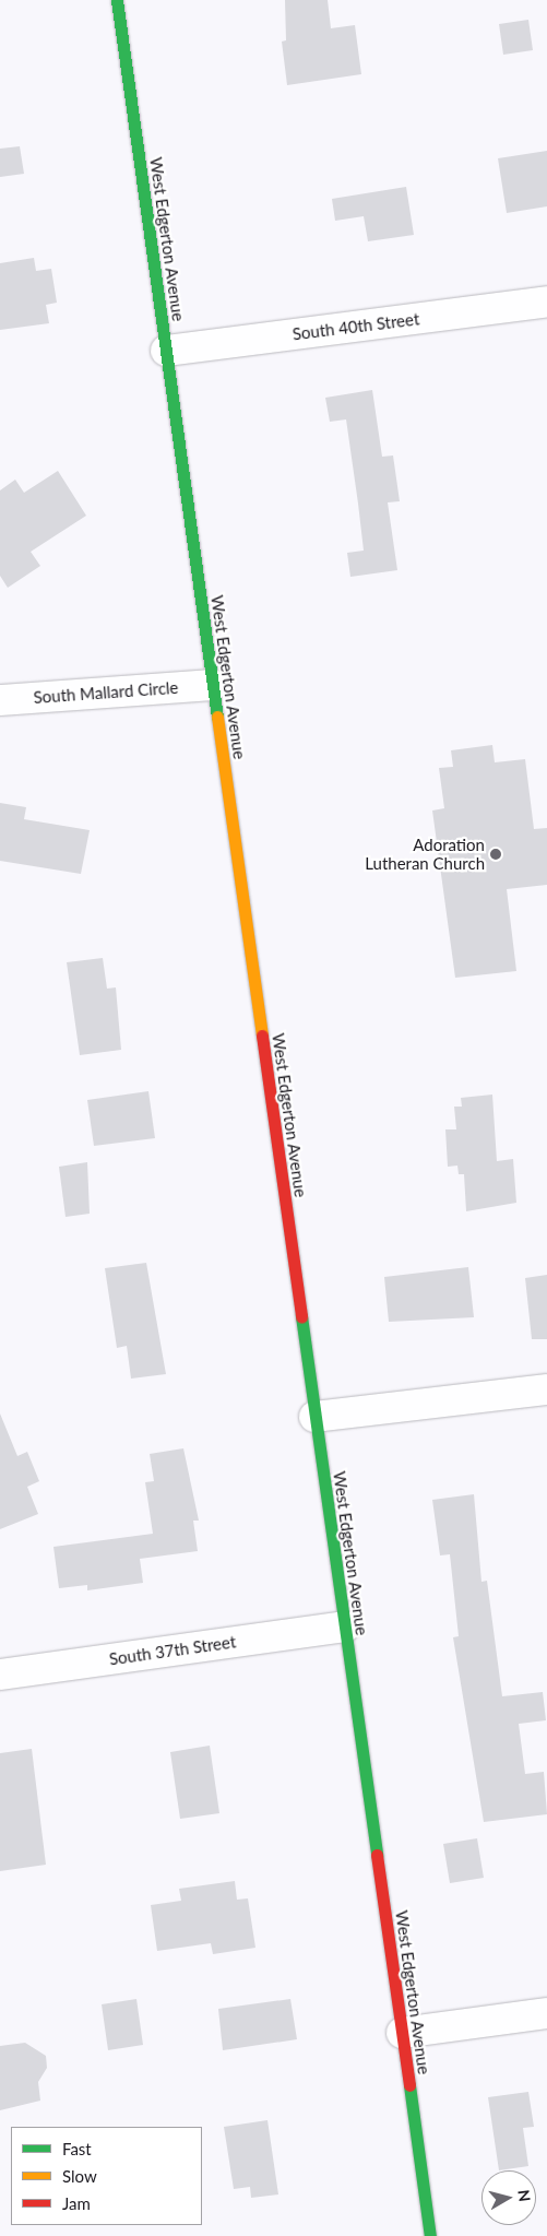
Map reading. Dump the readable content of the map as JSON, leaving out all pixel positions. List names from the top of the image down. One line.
{"streets":{"street":["West Edgerton Avenue","South 40th Street","South Mallard Circle","South 37th Street"]},"crossings":[["West Edgerton Avenue","South 40th Street"],["West Edgerton Avenue","South Mallard Circle"],["West Edgerton Avenue","South 37th Street"]],"places":["Adoration Lutheran Church"],"legend":["Fast","Slow","Jam"],"north":"right"}
